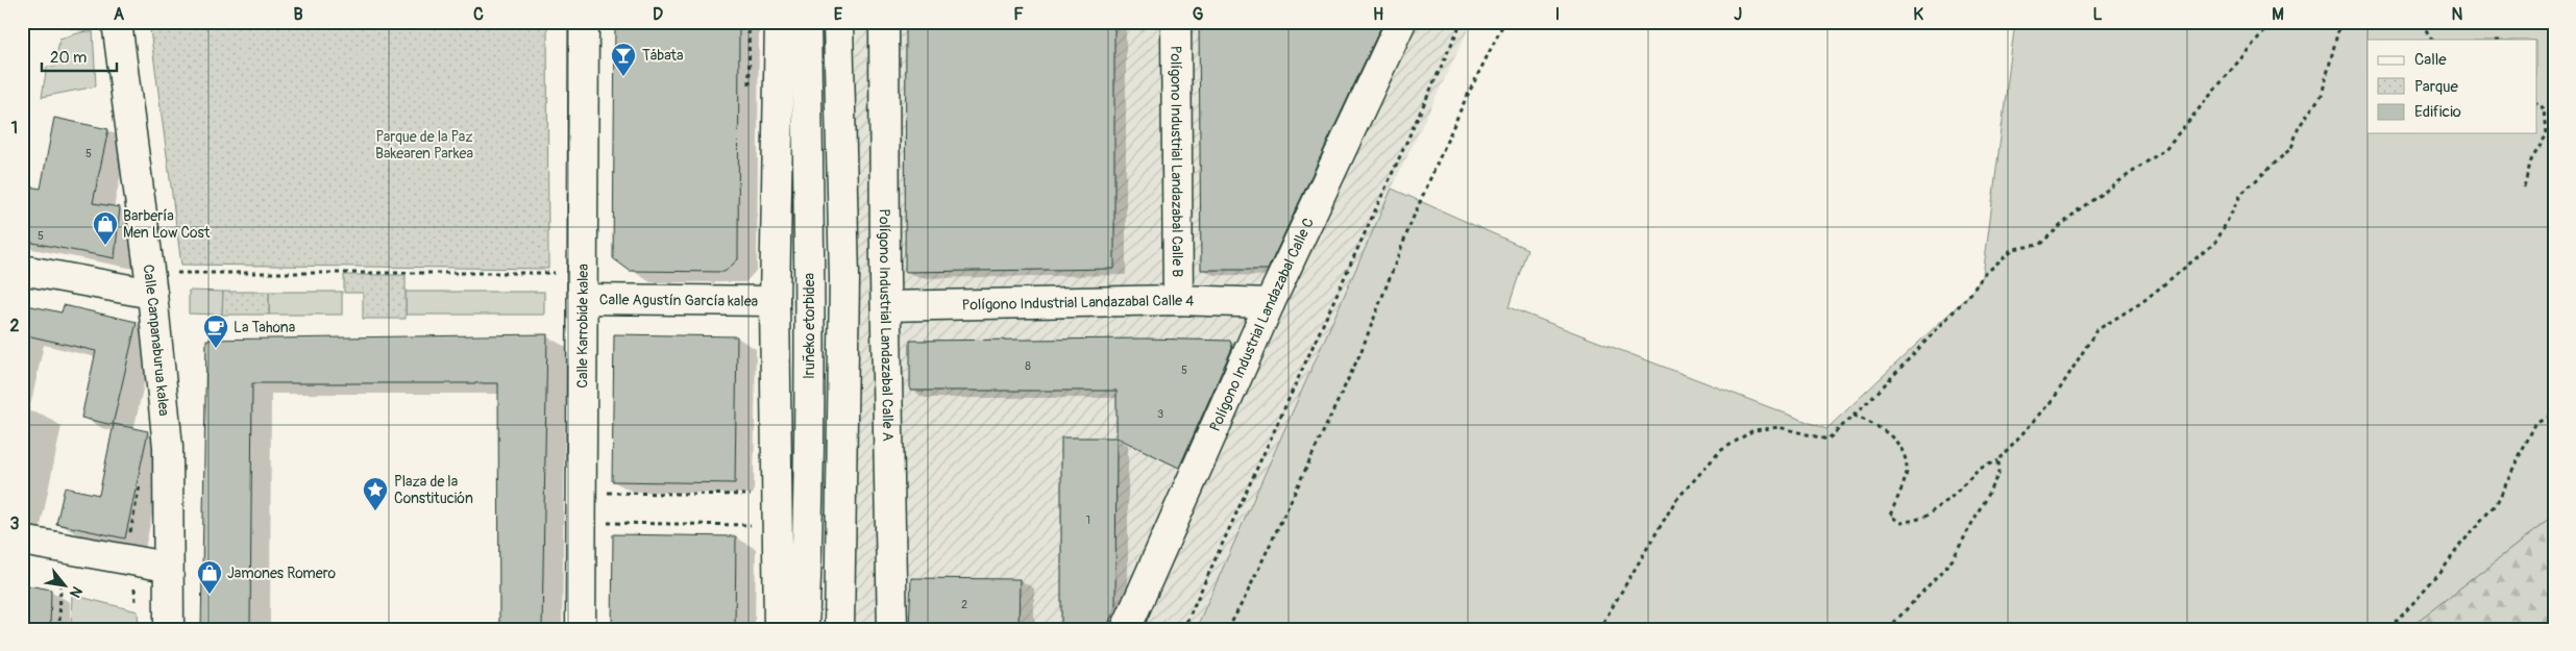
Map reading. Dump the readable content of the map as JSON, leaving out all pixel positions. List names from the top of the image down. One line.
{"streets":{"street":["Polígono Industrial Landazabal Calle B","Calle Agustín García kalea","Polígono Industrial Landazabal Calle 4","Polígono Industrial Landazabal Calle C","Calle Karrobide kalea","Iruñeko etorbidea","Polígono Industrial Landazabal Calle A","Calle Canpanaburua kalea"]},"crossings":[["Polígono Industrial Landazabal Calle B","Polígono Industrial Landazabal Calle 4"],["Calle Agustín García kalea","Calle Karrobide kalea"],["Polígono Industrial Landazabal Calle 4","Polígono Industrial Landazabal Calle C"],["Polígono Industrial Landazabal Calle 4","Polígono Industrial Landazabal Calle A"]],"parks":["Parque de la Paz Bakearen Parkea"],"places":{"bar":["Tábata"],"shop":["Barbería Men Low Cost","Jamones Romero"],"cafe":["La Tahona"],"place":["Plaza de la Constitución"]},"house_numbers":["5","5","8","5","3","1","2"],"legend":["Calle","Parque","Edificio"],"scale_bar":"20 m","north":"bottom right","grid":{"columns":["A","B","C","D","E","F","G","H","I","J","K","L","M","N"],"rows":["1","2","3"]}}
